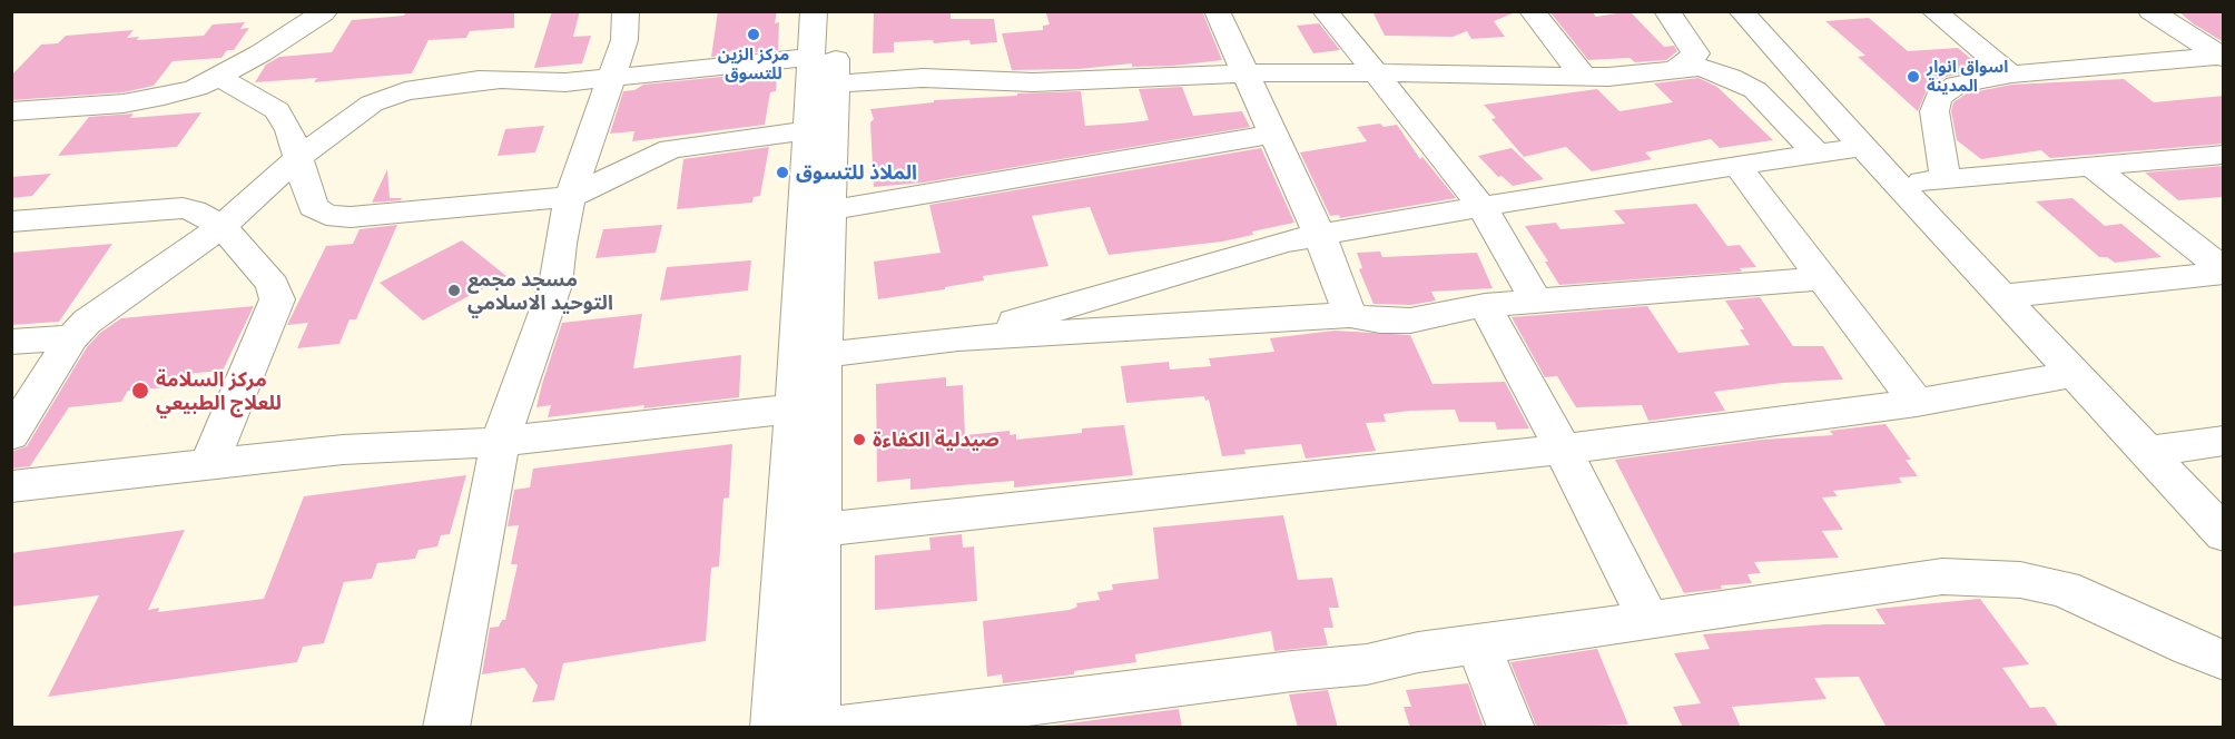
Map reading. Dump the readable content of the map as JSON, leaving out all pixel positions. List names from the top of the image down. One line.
{"places":["مركز الزين للتسوق","اسواق انوار المدينة","الملاذ للتسوق","مسجد مجمع التوحيد الاسلامي","مركز السلامة للعلاج الطبيعي","صيدلية الكفاءة"]}
